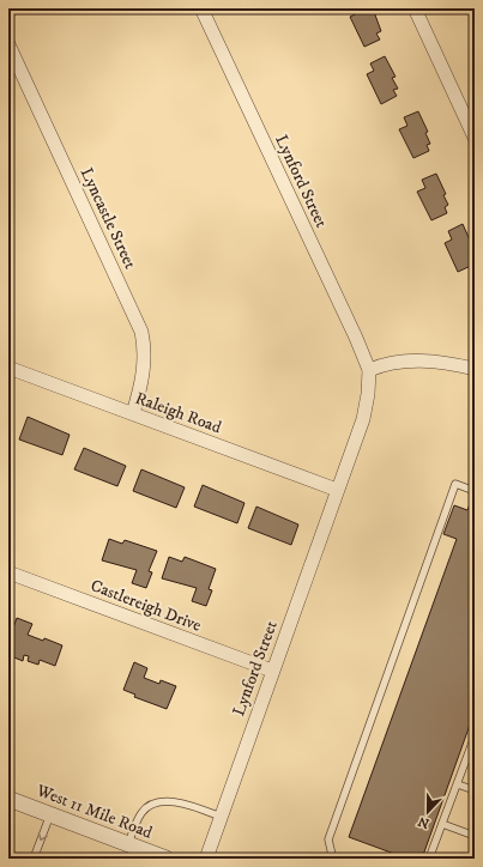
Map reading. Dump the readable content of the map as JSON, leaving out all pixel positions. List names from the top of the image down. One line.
{"streets":{"street":["Lynford Street","Lyncastle Street","Raleigh Road","Castlereigh Drive","West 11 Mile Road"]},"crossings":[["Lynford Street","Raleigh Road"],["Lynford Street","Castlereigh Drive"],["Lyncastle Street","Raleigh Road"]],"north":"bottom"}
